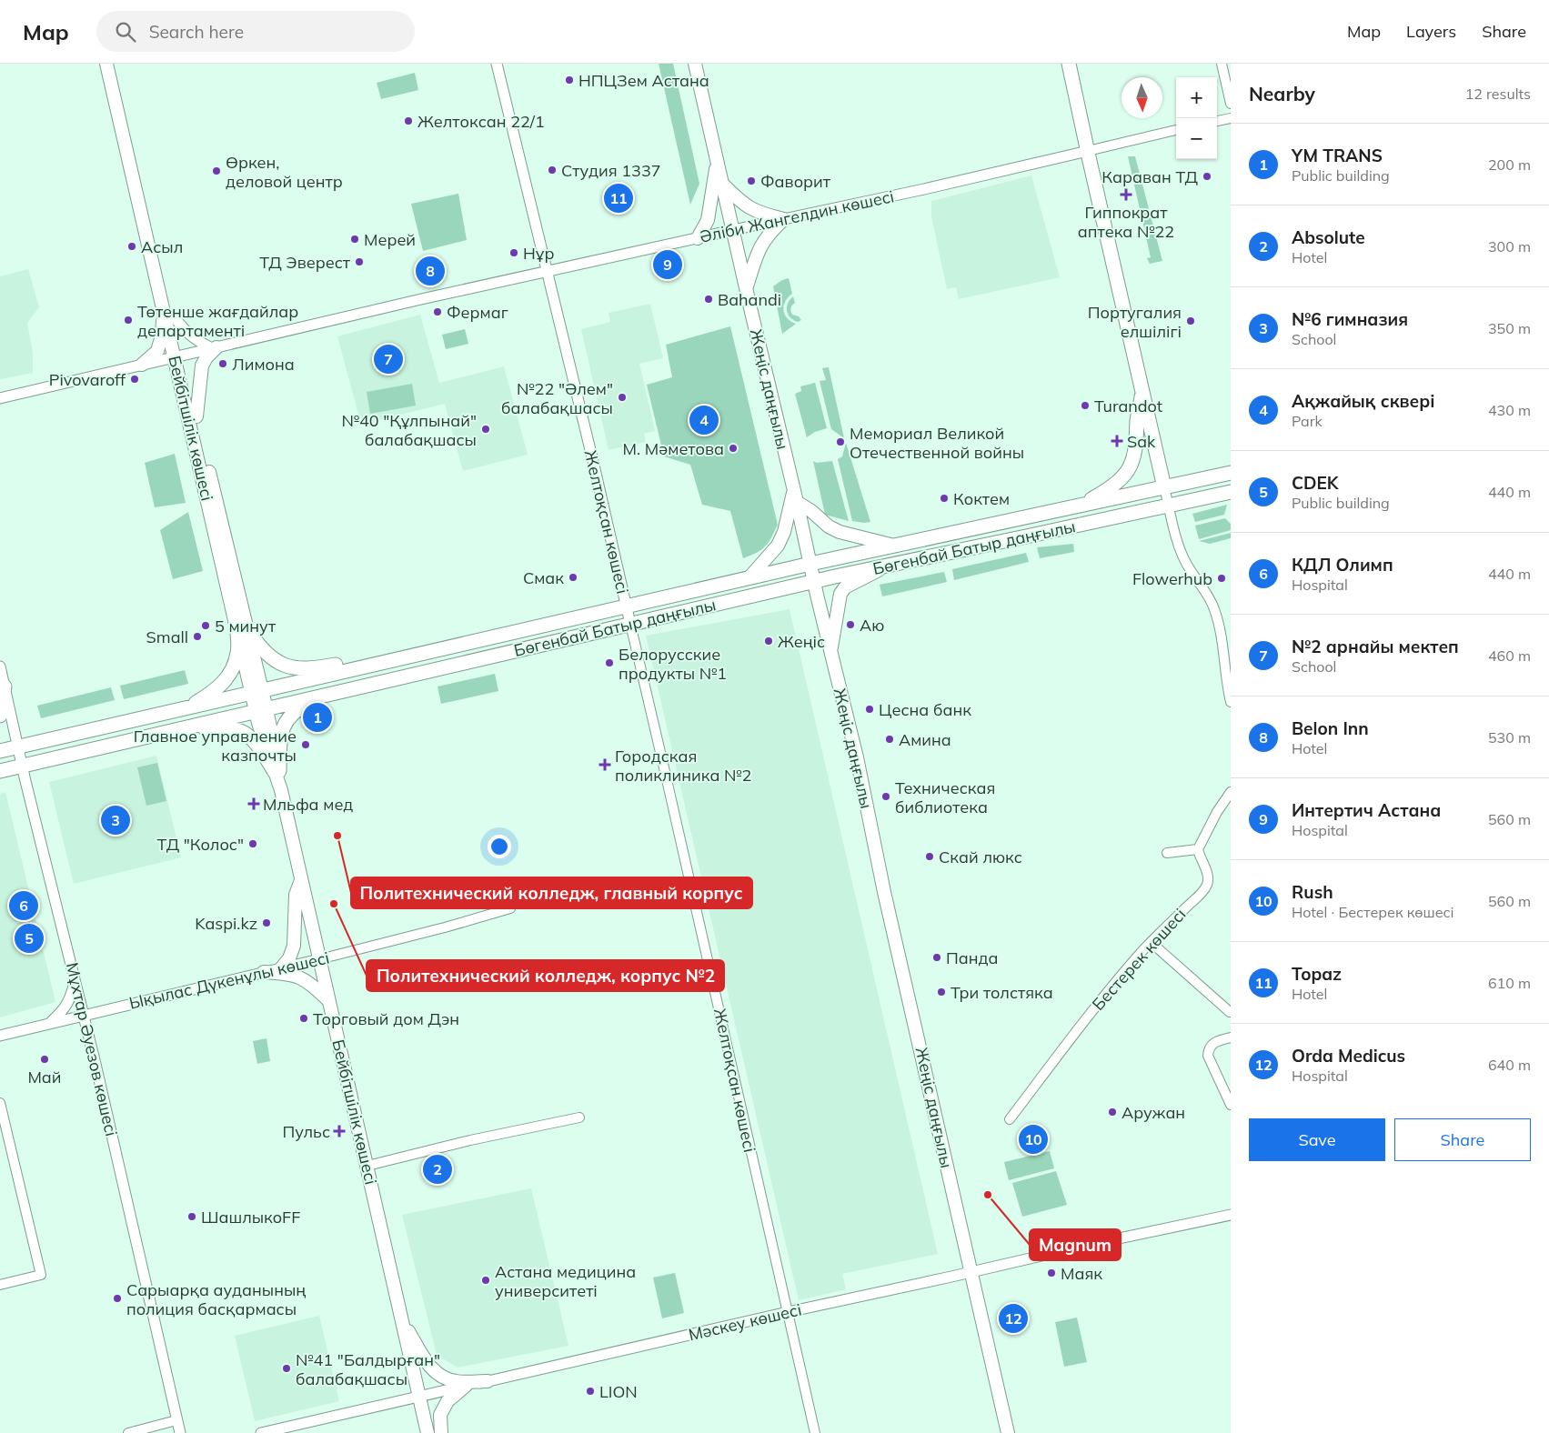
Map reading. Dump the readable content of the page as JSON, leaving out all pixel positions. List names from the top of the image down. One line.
{"streets":{"main road":["Жеңіс даңғылы","Бейбітшілік көшесі","Бөгенбай Батыр даңғылы"],"street":["Әліби Жангелдин көшесі","Желтоқсан көшесі","Бестерек көшесі","Ықылас Дүкенұлы көшесі","Мұхтар Әуезов көшесі","Мәскеу көшесі"]},"crossings":[["Әліби Жангелдин көшесі","Жеңіс даңғылы"],["Әліби Жангелдин көшесі","Бейбітшілік көшесі"],["Әліби Жангелдин көшесі","Желтоқсан көшесі"],["Жеңіс даңғылы","Бөгенбай Батыр даңғылы"],["Жеңіс даңғылы","Мәскеу көшесі"],["Бейбітшілік көшесі","Бөгенбай Батыр даңғылы"],["Бейбітшілік көшесі","Ықылас Дүкенұлы көшесі"],["Бейбітшілік көшесі","Мәскеу көшесі"],["Желтоқсан көшесі","Бөгенбай Батыр даңғылы"],["Желтоқсан көшесі","Мәскеу көшесі"],["Бөгенбай Батыр даңғылы","Мұхтар Әуезов көшесі"],["Ықылас Дүкенұлы көшесі","Мұхтар Әуезов көшесі"]],"places":{"other":["НПЦЗем Астана","Желтоксан 22/1","Студия 1337","Өркен, деловой центр","Караван ТД","Фаворит","Мерей","Асыл","Нұр","ТД Эверест","Bahandi","Фермаг","Төтенше жағдайлар департаменті","Португалия елшілігі","Лимона","Pivovaroff","№22 \"Әлем\" балабақшасы","Turandot","№40 \"Құлпынай\" балабақшасы","Мемориал Великой Отечественной войны","М. Мәметова","Коктем","Смак","Flowerhub","Аю","5 минут","Small","Жеңіс","Белорусские продукты №1","Цесна банк","Амина","Главное управление казпочты","Техническая библиотека","Политехнический колледж, главный корпус","ТД \"Колос\"","Скай люкс","Политехнический колледж, корпус №2","Kaspi.kz","Панда","Три толстяка","Торговый дом Дэн","Май","Аружан","Magnum","ШашлыкoFF","Маяк","Астана медицина университеті","Сарыарқа ауданының полиция басқармасы","№41 \"Балдырған\" балабақшасы","LION"],"health":["Гиппократ аптека №22","Sak","Городская поликлиника №2","Мльфа мед","Пульс"]},"north":"bottom","page":{"header":"Map","search":"Search here","nav":["Map","Layers","Share"],"heading":["Nearby","12 results"],"map_buttons":["+","−"],"list":[{"mark":"1","name":"YM TRANS","note":"Public building","value":"200 m"},{"mark":"2","name":"Absolute","note":"Hotel","value":"300 m"},{"mark":"3","name":"№6 гимназия","note":"School","value":"350 m"},{"mark":"4","name":"Ақжайық сквері","note":"Park","value":"430 m"},{"mark":"5","name":"CDEK","note":"Public building","value":"440 m"},{"mark":"6","name":"КДЛ Олимп","note":"Hospital","value":"440 m"},{"mark":"7","name":"№2 арнайы мектеп","note":"School","value":"460 m"},{"mark":"8","name":"Belon Inn","note":"Hotel","value":"530 m"},{"mark":"9","name":"Интертич Астана","note":"Hospital","value":"560 m"},{"mark":"10","name":"Rush","note":"Hotel · Бестерек көшесі","value":"560 m"},{"mark":"11","name":"Topaz","note":"Hotel","value":"610 m"},{"mark":"12","name":"Orda Medicus","note":"Hospital","value":"640 m"}],"pins":["11","9","8","7","4","1","3","6","5","10","2","12"],"buttons":["Save","Share"]}}
